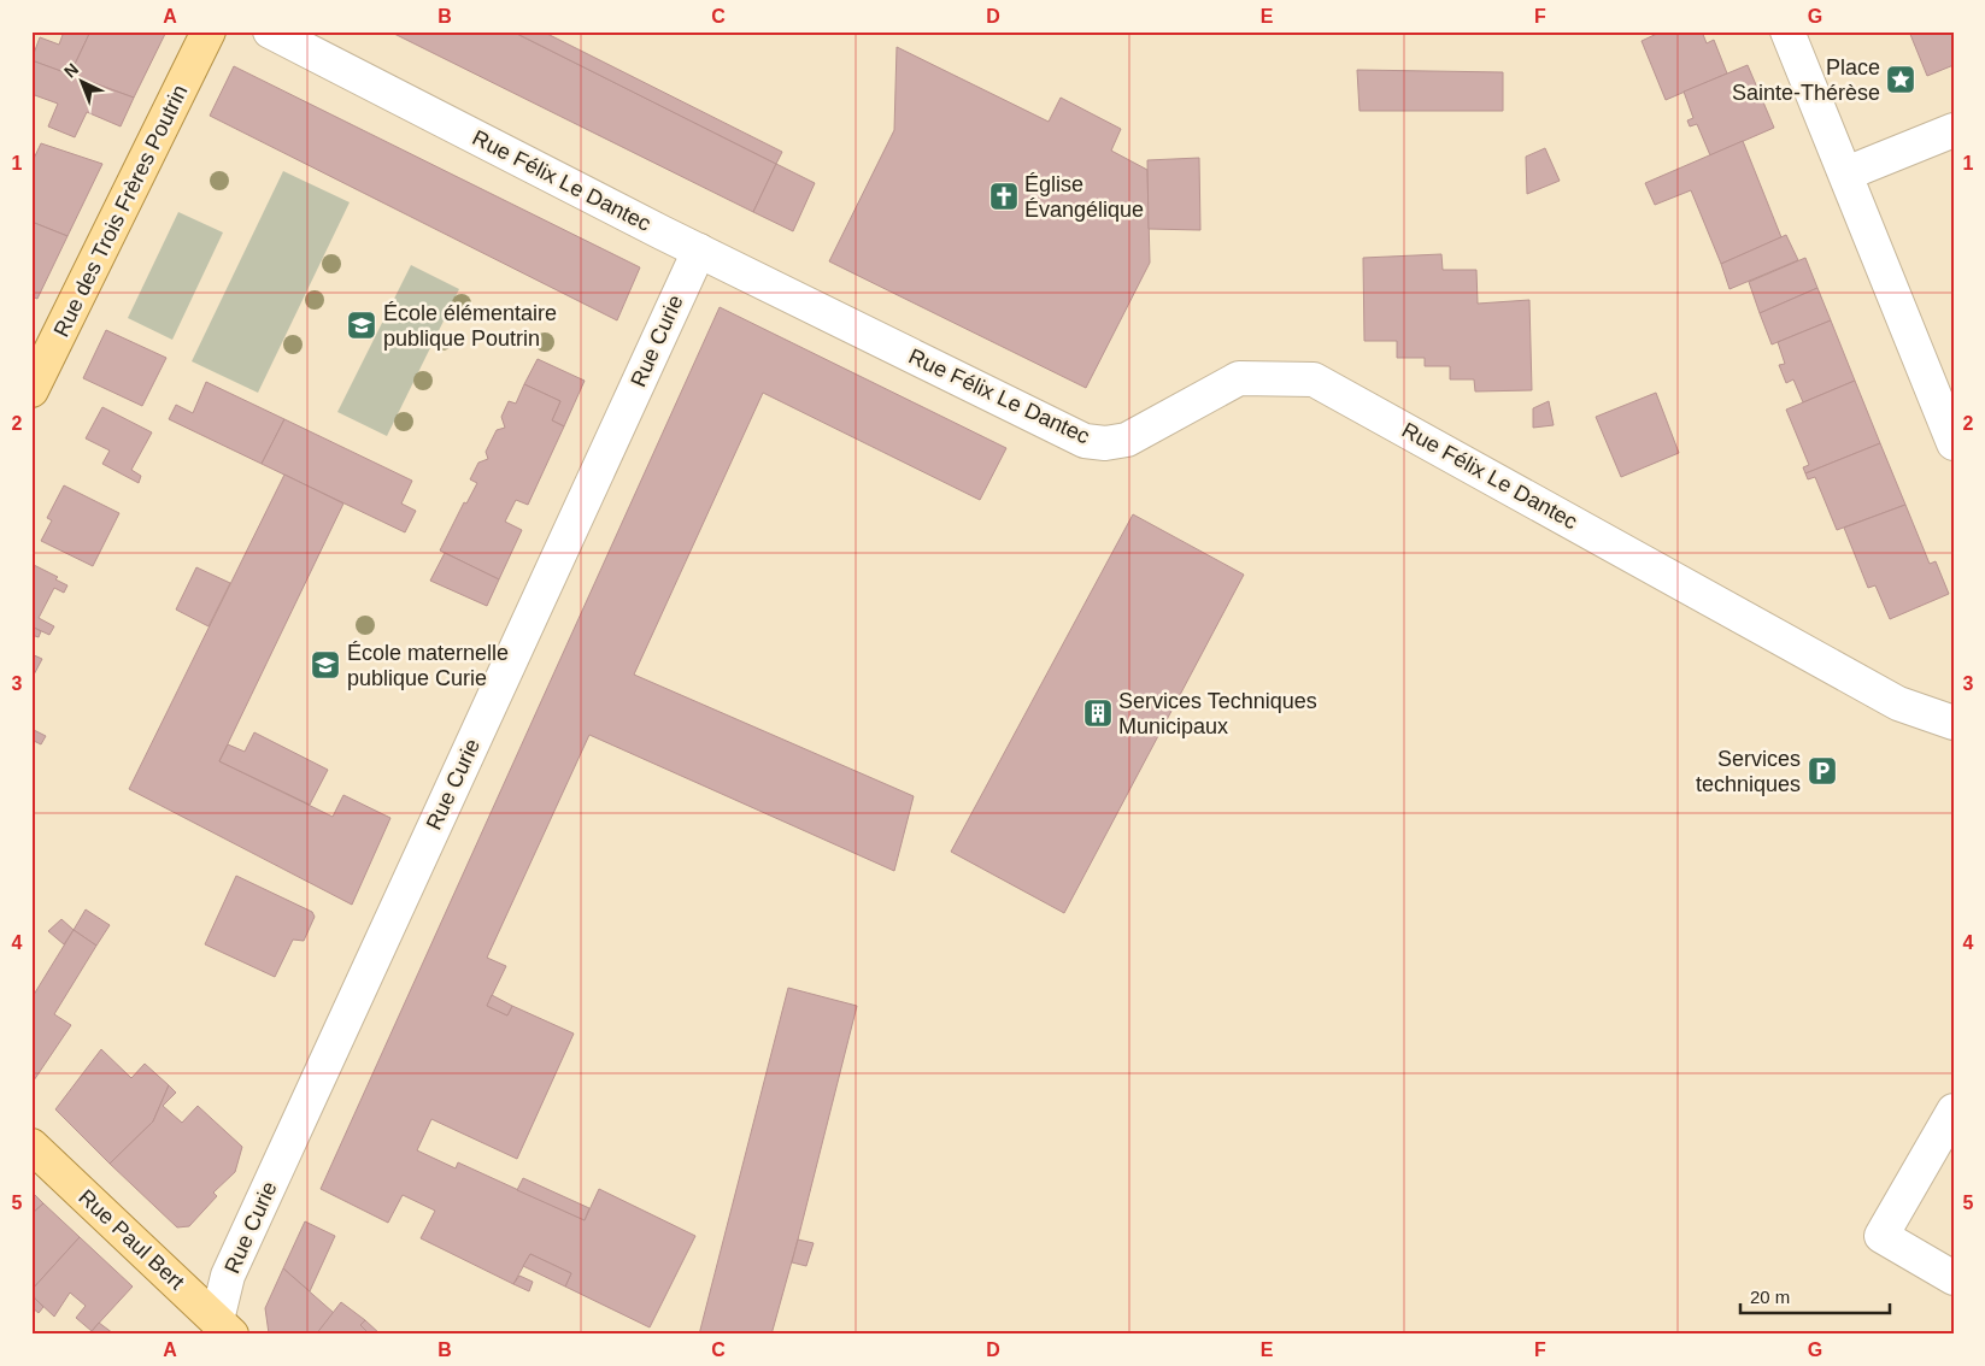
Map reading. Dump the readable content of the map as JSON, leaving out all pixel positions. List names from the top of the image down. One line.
{"streets":{"main road":["Rue des Trois Frères Poutrin","Rue Paul Bert"],"street":["Rue Félix Le Dantec","Rue Curie"]},"crossings":[["Rue Félix Le Dantec","Rue Curie"],["Rue Curie","Rue Paul Bert"]],"places":{"place":["Place Sainte-Thérèse"],"church":["Église Évangélique"],"school or university":["École élémentaire publique Poutrin","École maternelle publique Curie"],"building":["Services Techniques Municipaux"],"parking":["Services techniques"]},"scale_bar":"20 m","north":"top left","grid":{"columns":["A","B","C","D","E","F","G"],"rows":["1","2","3","4","5"]}}
